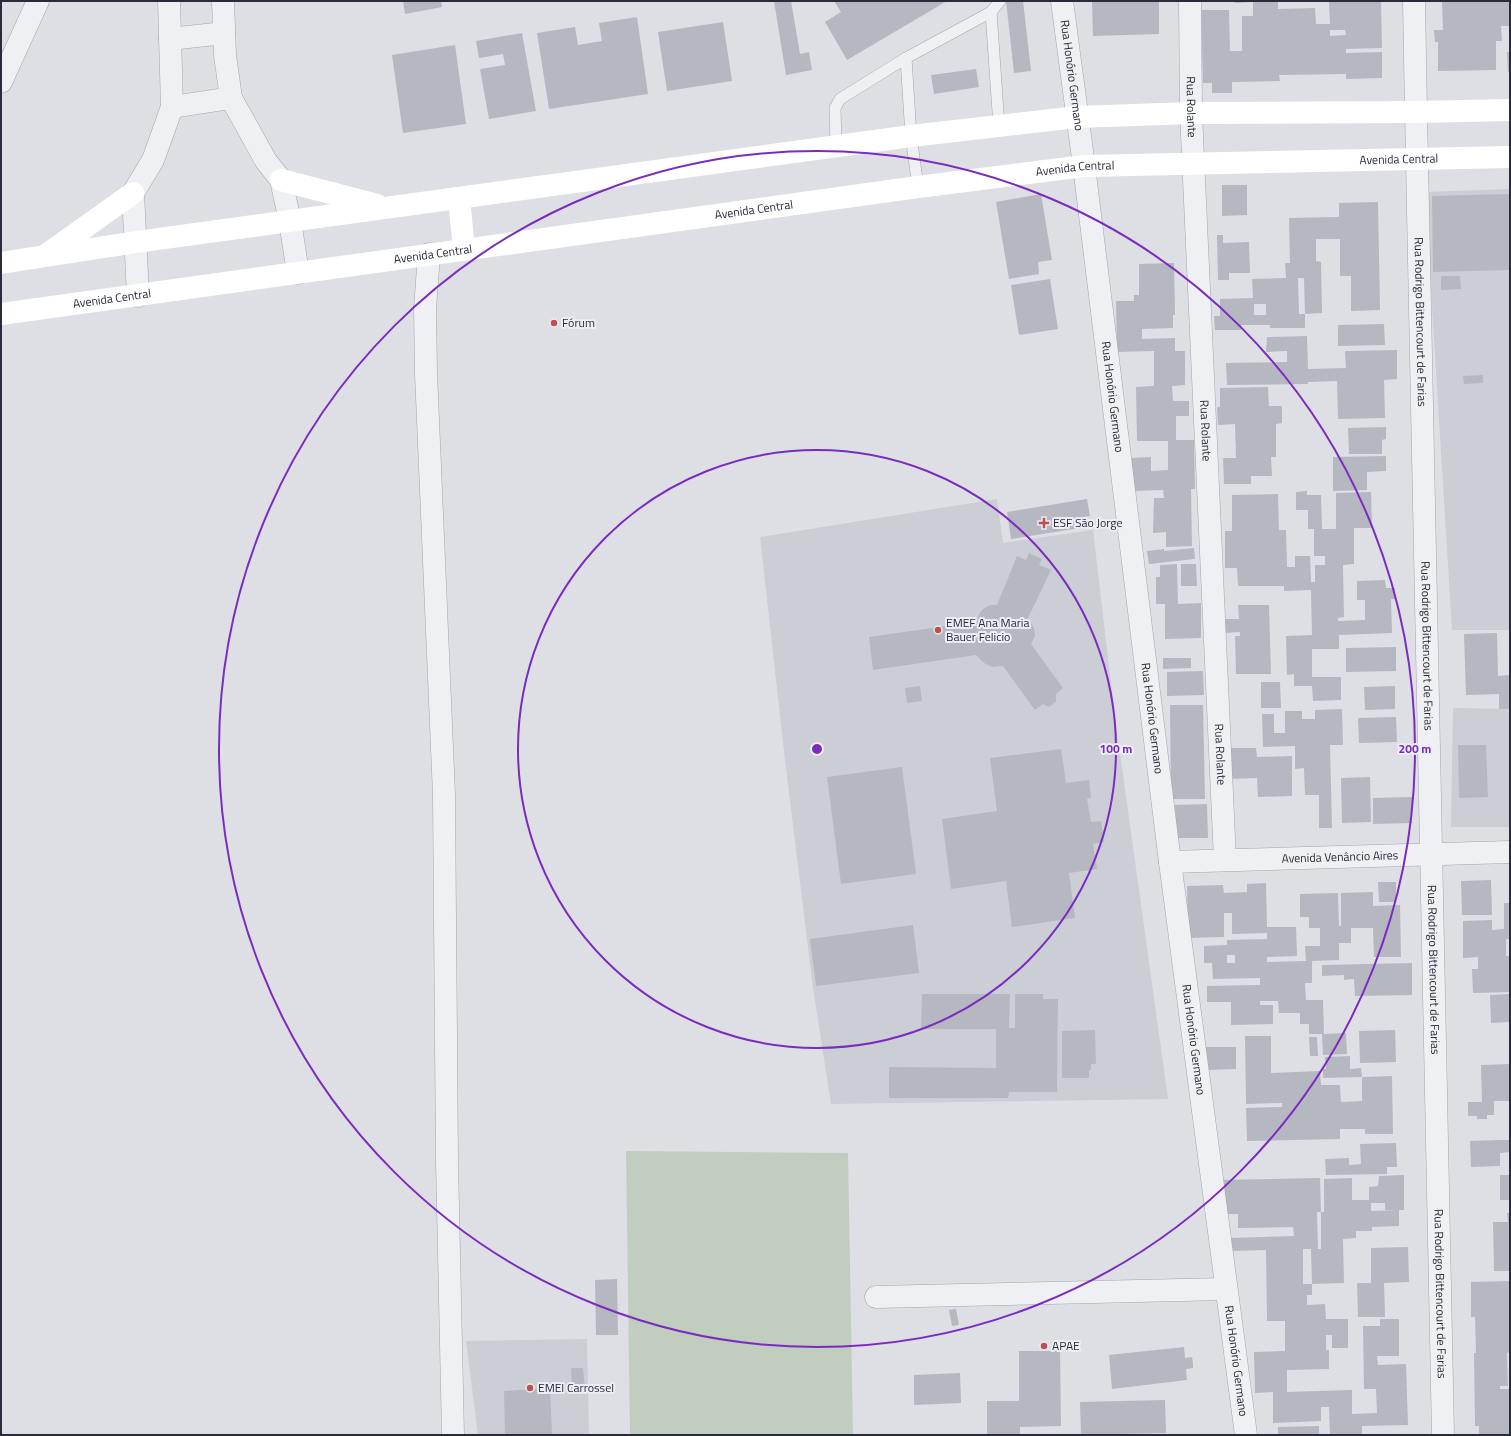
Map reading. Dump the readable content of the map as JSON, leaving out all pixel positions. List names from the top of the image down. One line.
{"streets":{"main road":["Avenida Central"],"street":["Rua Honório Germano","Rua Rolante","Rua Rodrigo Bittencourt de Farias","Avenida Venâncio Aires"]},"crossings":[["Rua Honório Germano","Avenida Central"],["Rua Honório Germano","Avenida Venâncio Aires"],["Rua Rolante","Avenida Central"],["Rua Rolante","Avenida Venâncio Aires"],["Avenida Central","Rua Rodrigo Bittencourt de Farias"],["Rua Rodrigo Bittencourt de Farias","Avenida Venâncio Aires"]],"places":{"other":["Fórum","EMEF Ana Maria Bauer Felicio","APAE","EMEI Carrossel"],"health":["ESF São Jorge"]},"rings":["100 m","200 m"]}
